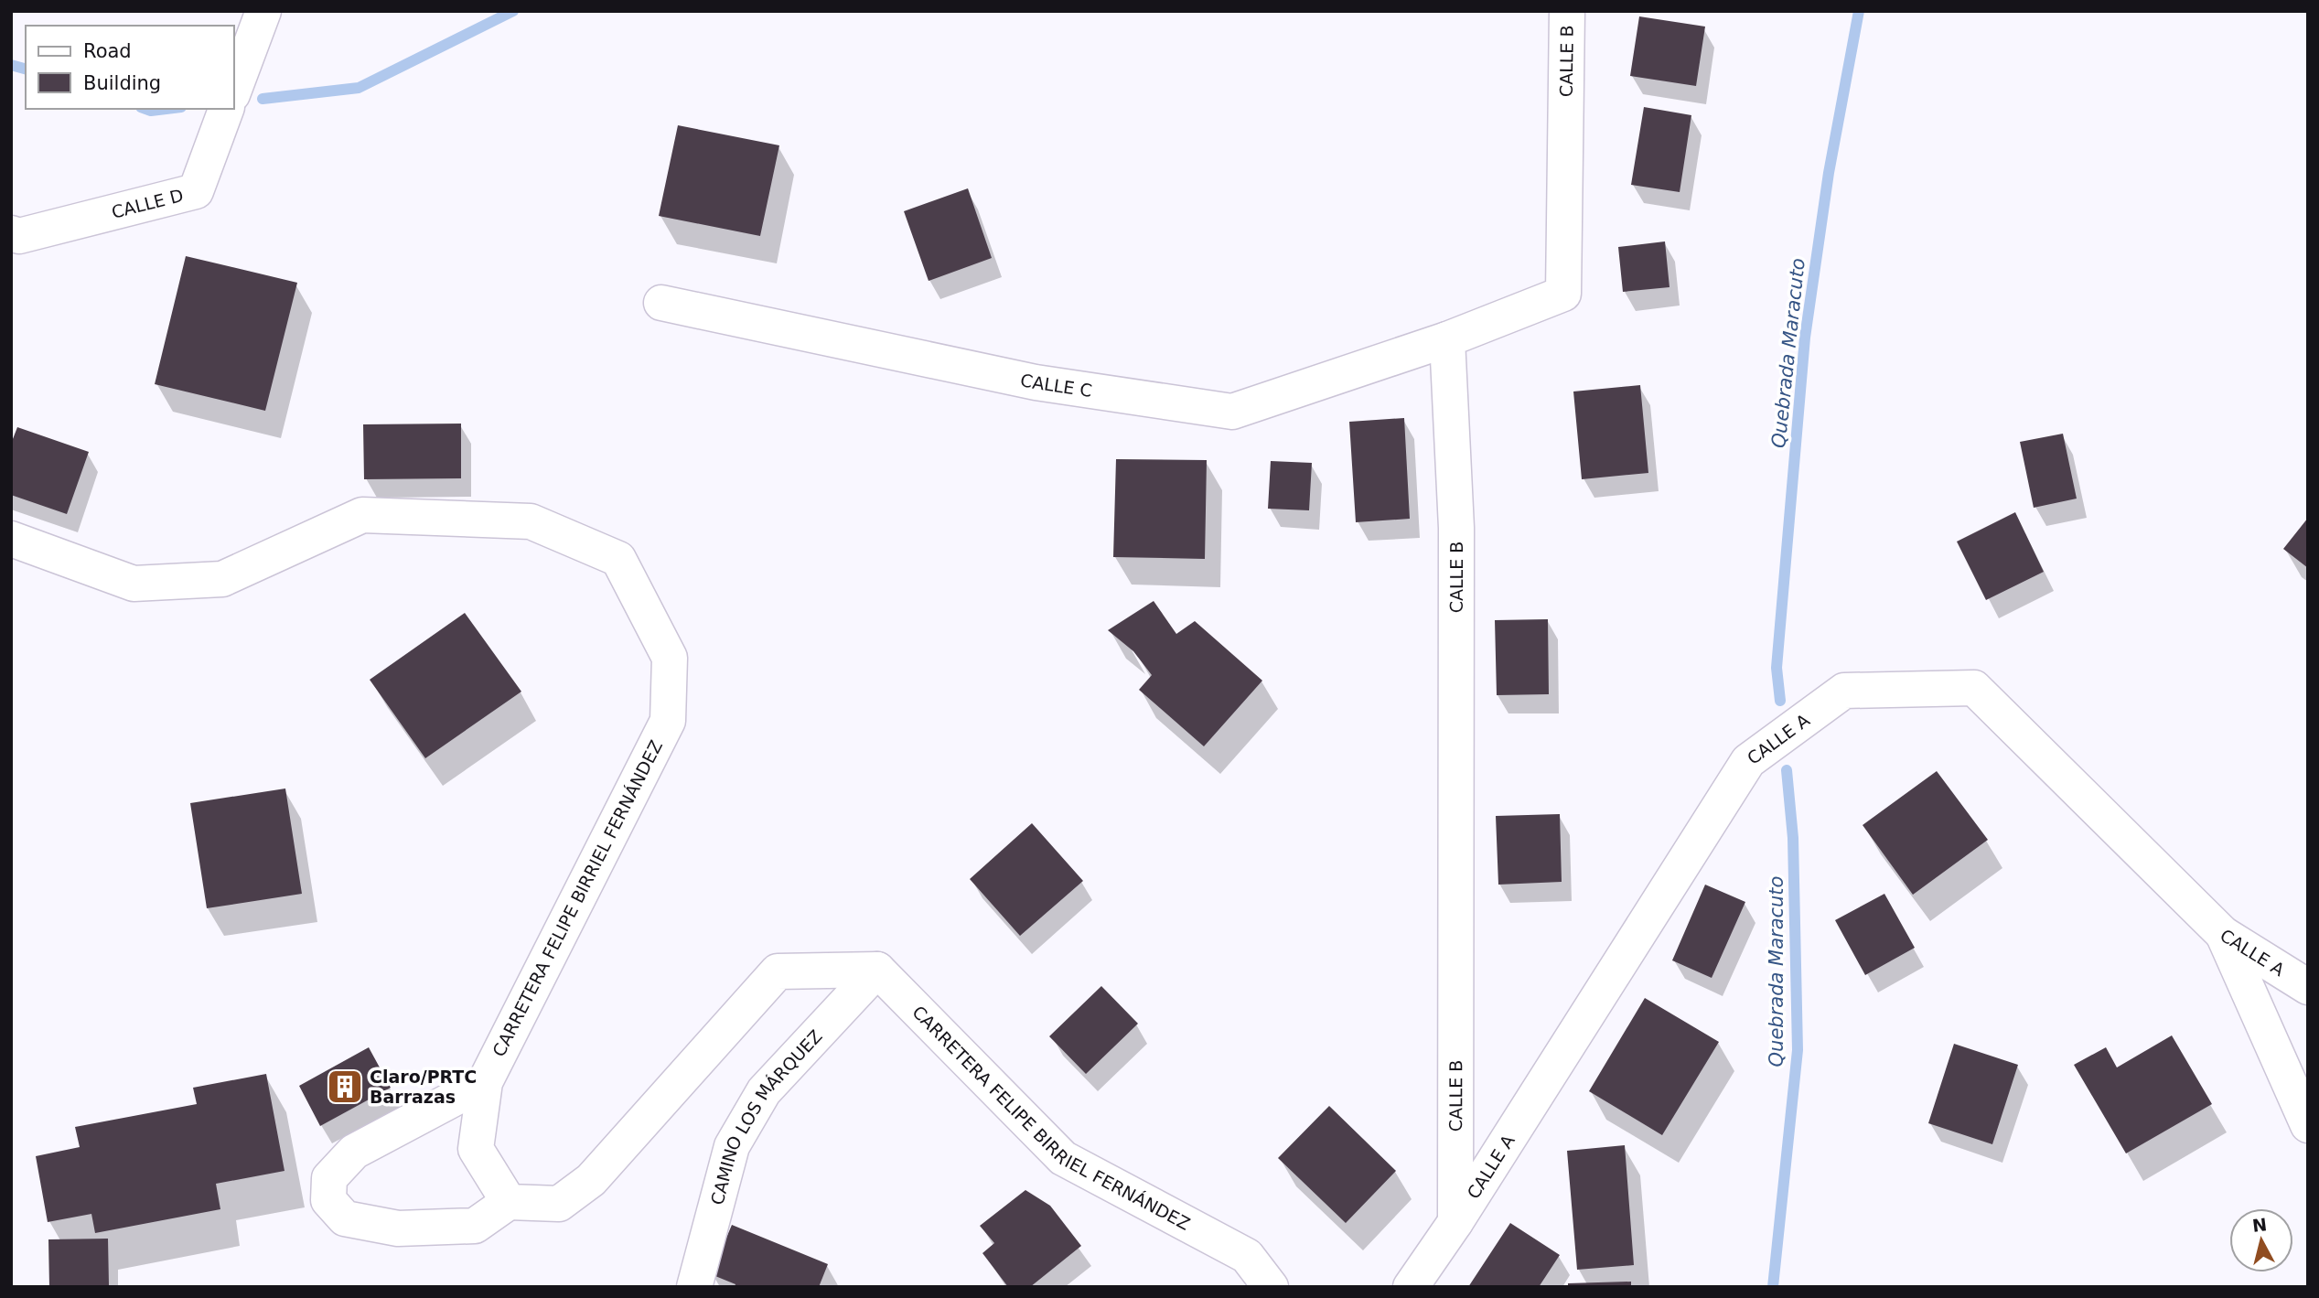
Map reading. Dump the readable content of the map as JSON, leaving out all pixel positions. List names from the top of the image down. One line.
{"streets":{"street":["CALLE B","CALLE D","CALLE C","CALLE A","CARRETERA FELIPE BIRRIEL FERNÁNDEZ","CAMINO LOS MÁRQUEZ"]},"crossings":[["CALLE B","CALLE C"],["CALLE B","CALLE A"],["CARRETERA FELIPE BIRRIEL FERNÁNDEZ","CAMINO LOS MÁRQUEZ"]],"water":["Quebrada Maracuto"],"places":{"building":["Claro/PRTC Barrazas"]},"legend":["Road","Building"],"north":"top"}
